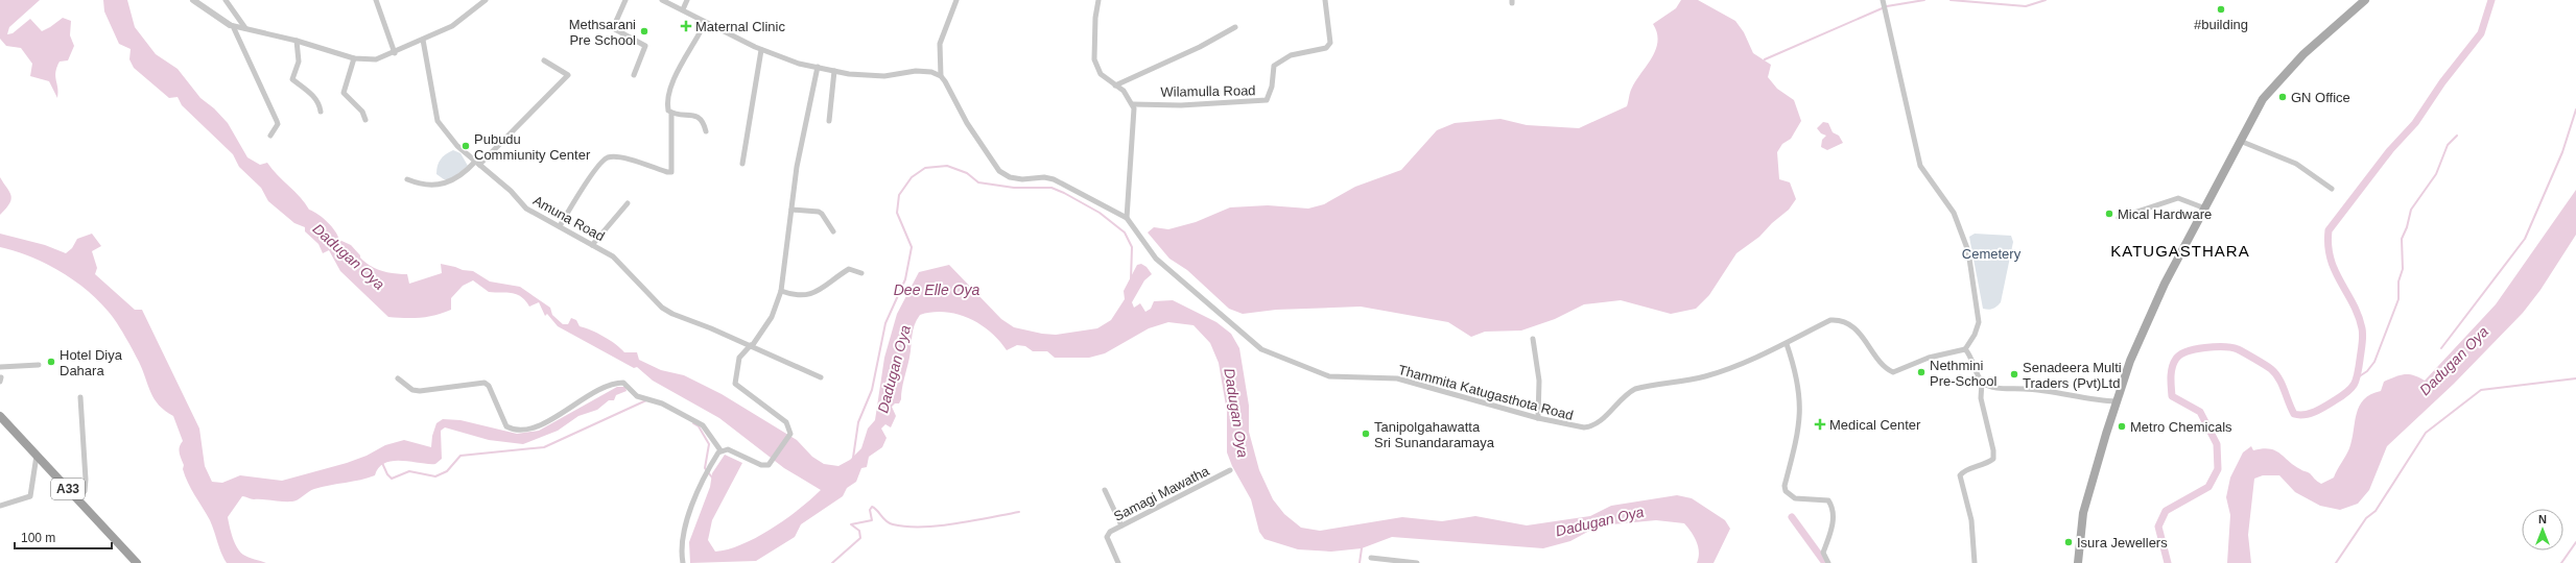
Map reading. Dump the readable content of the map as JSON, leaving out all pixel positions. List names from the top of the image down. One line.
{"streets":{"highway":["A33"],"street":["Wilamulla Road","Amuna Road","Thammita Katugasthota Road","Samagi Mawatha"]},"districts":["KATUGASTHARA"],"water":["Dadugan Oya","Dee Elle Oya"],"parks":["Cemetery"],"places":{"other":["#building","Methsarani Pre School","GN Office","Pubudu Commiunity Center","Mical Hardware","Hotel Diya Dahara","Nethmini Pre-School","Senadeera Multi Traders (Pvt)Ltd","Metro Chemicals","Tanipolgahawatta Sri Sunandaramaya","Isura Jewellers"],"health":["Maternal Clinic","Medical Center"]},"scale_bar":"100 m","north":"top"}
